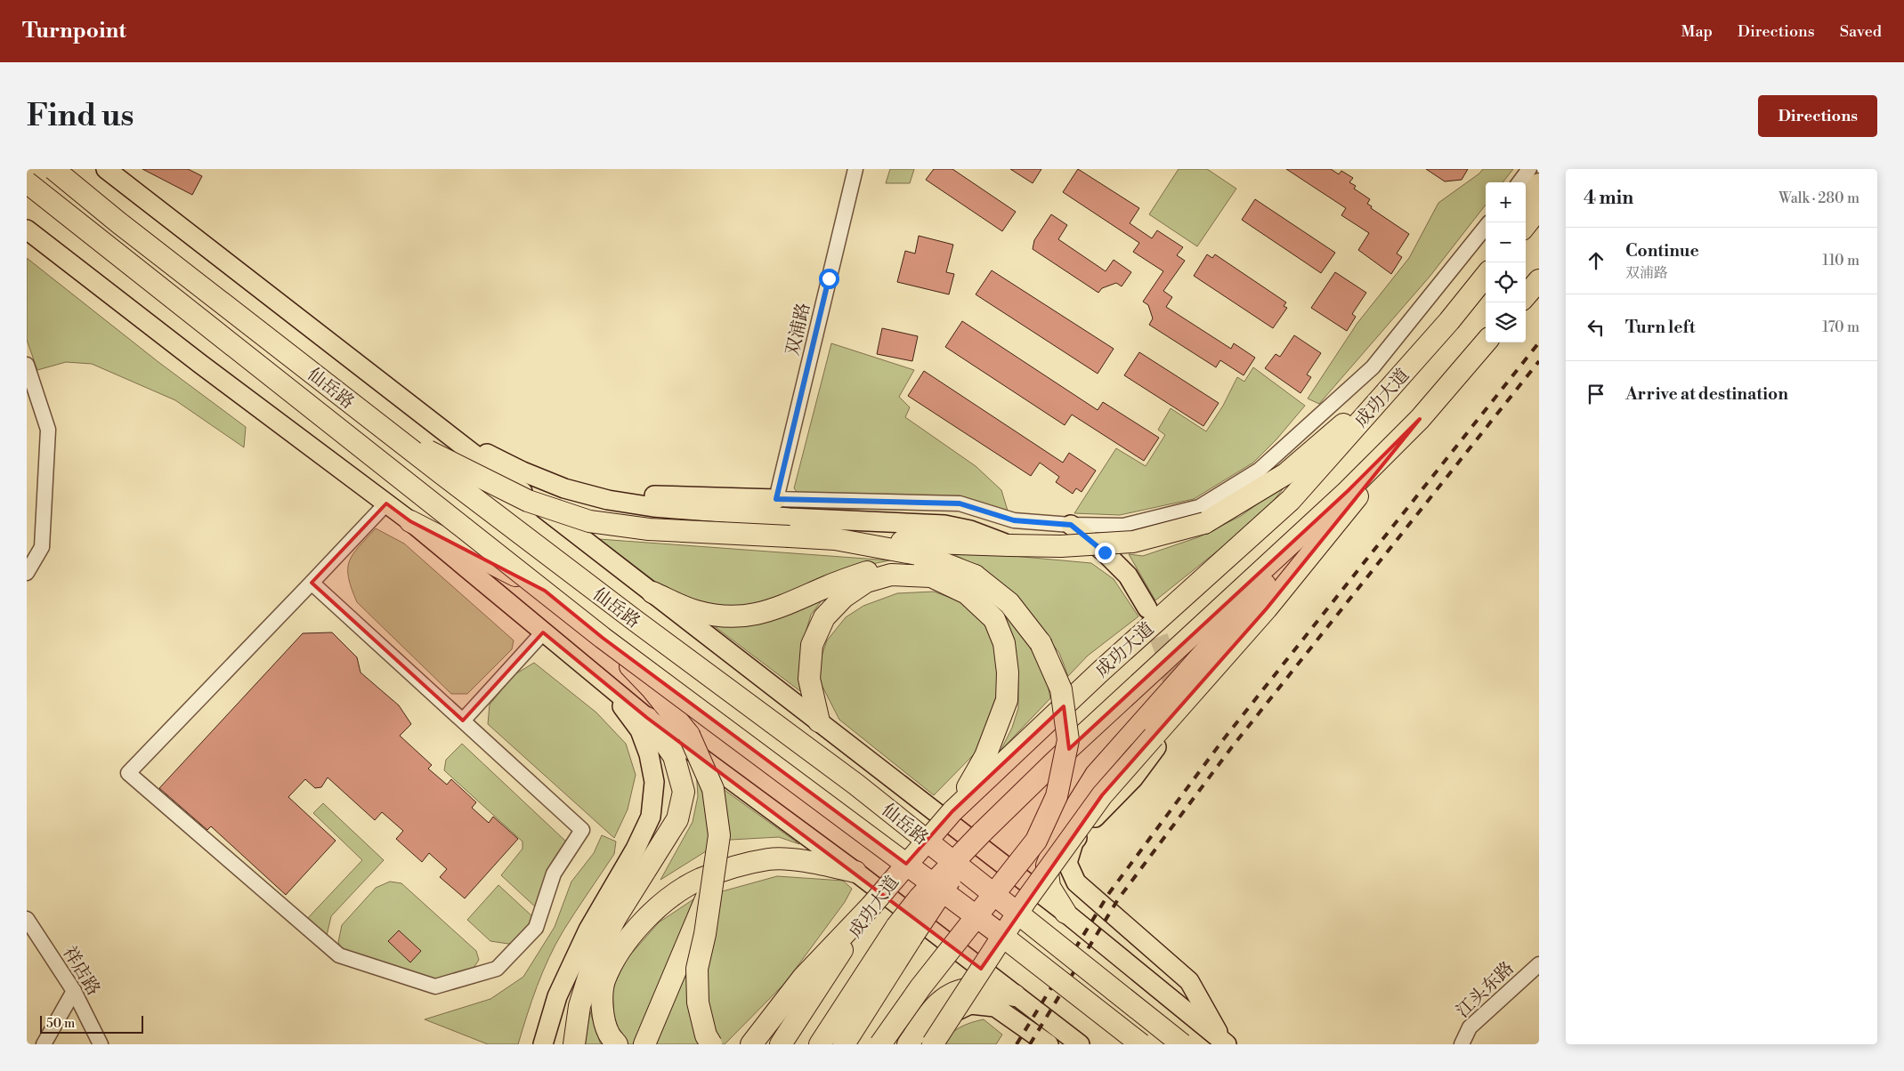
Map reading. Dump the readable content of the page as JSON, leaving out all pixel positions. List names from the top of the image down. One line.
{"streets":{"highway":["仙岳路","成功大道"],"street":["双浦路","祥店路","江头东路"]},"scale_bar":"50 m","page":{"header":"Turnpoint","nav":["Map","Directions","Saved"],"buttons":"Directions","title":"Find us","heading":["4 min","Walk · 280 m"],"map_buttons":["+","−"],"list":[["Continue","双浦路","110 m"],["Turn left","170 m"],"Arrive at destination"],"scale":"50 m"}}
